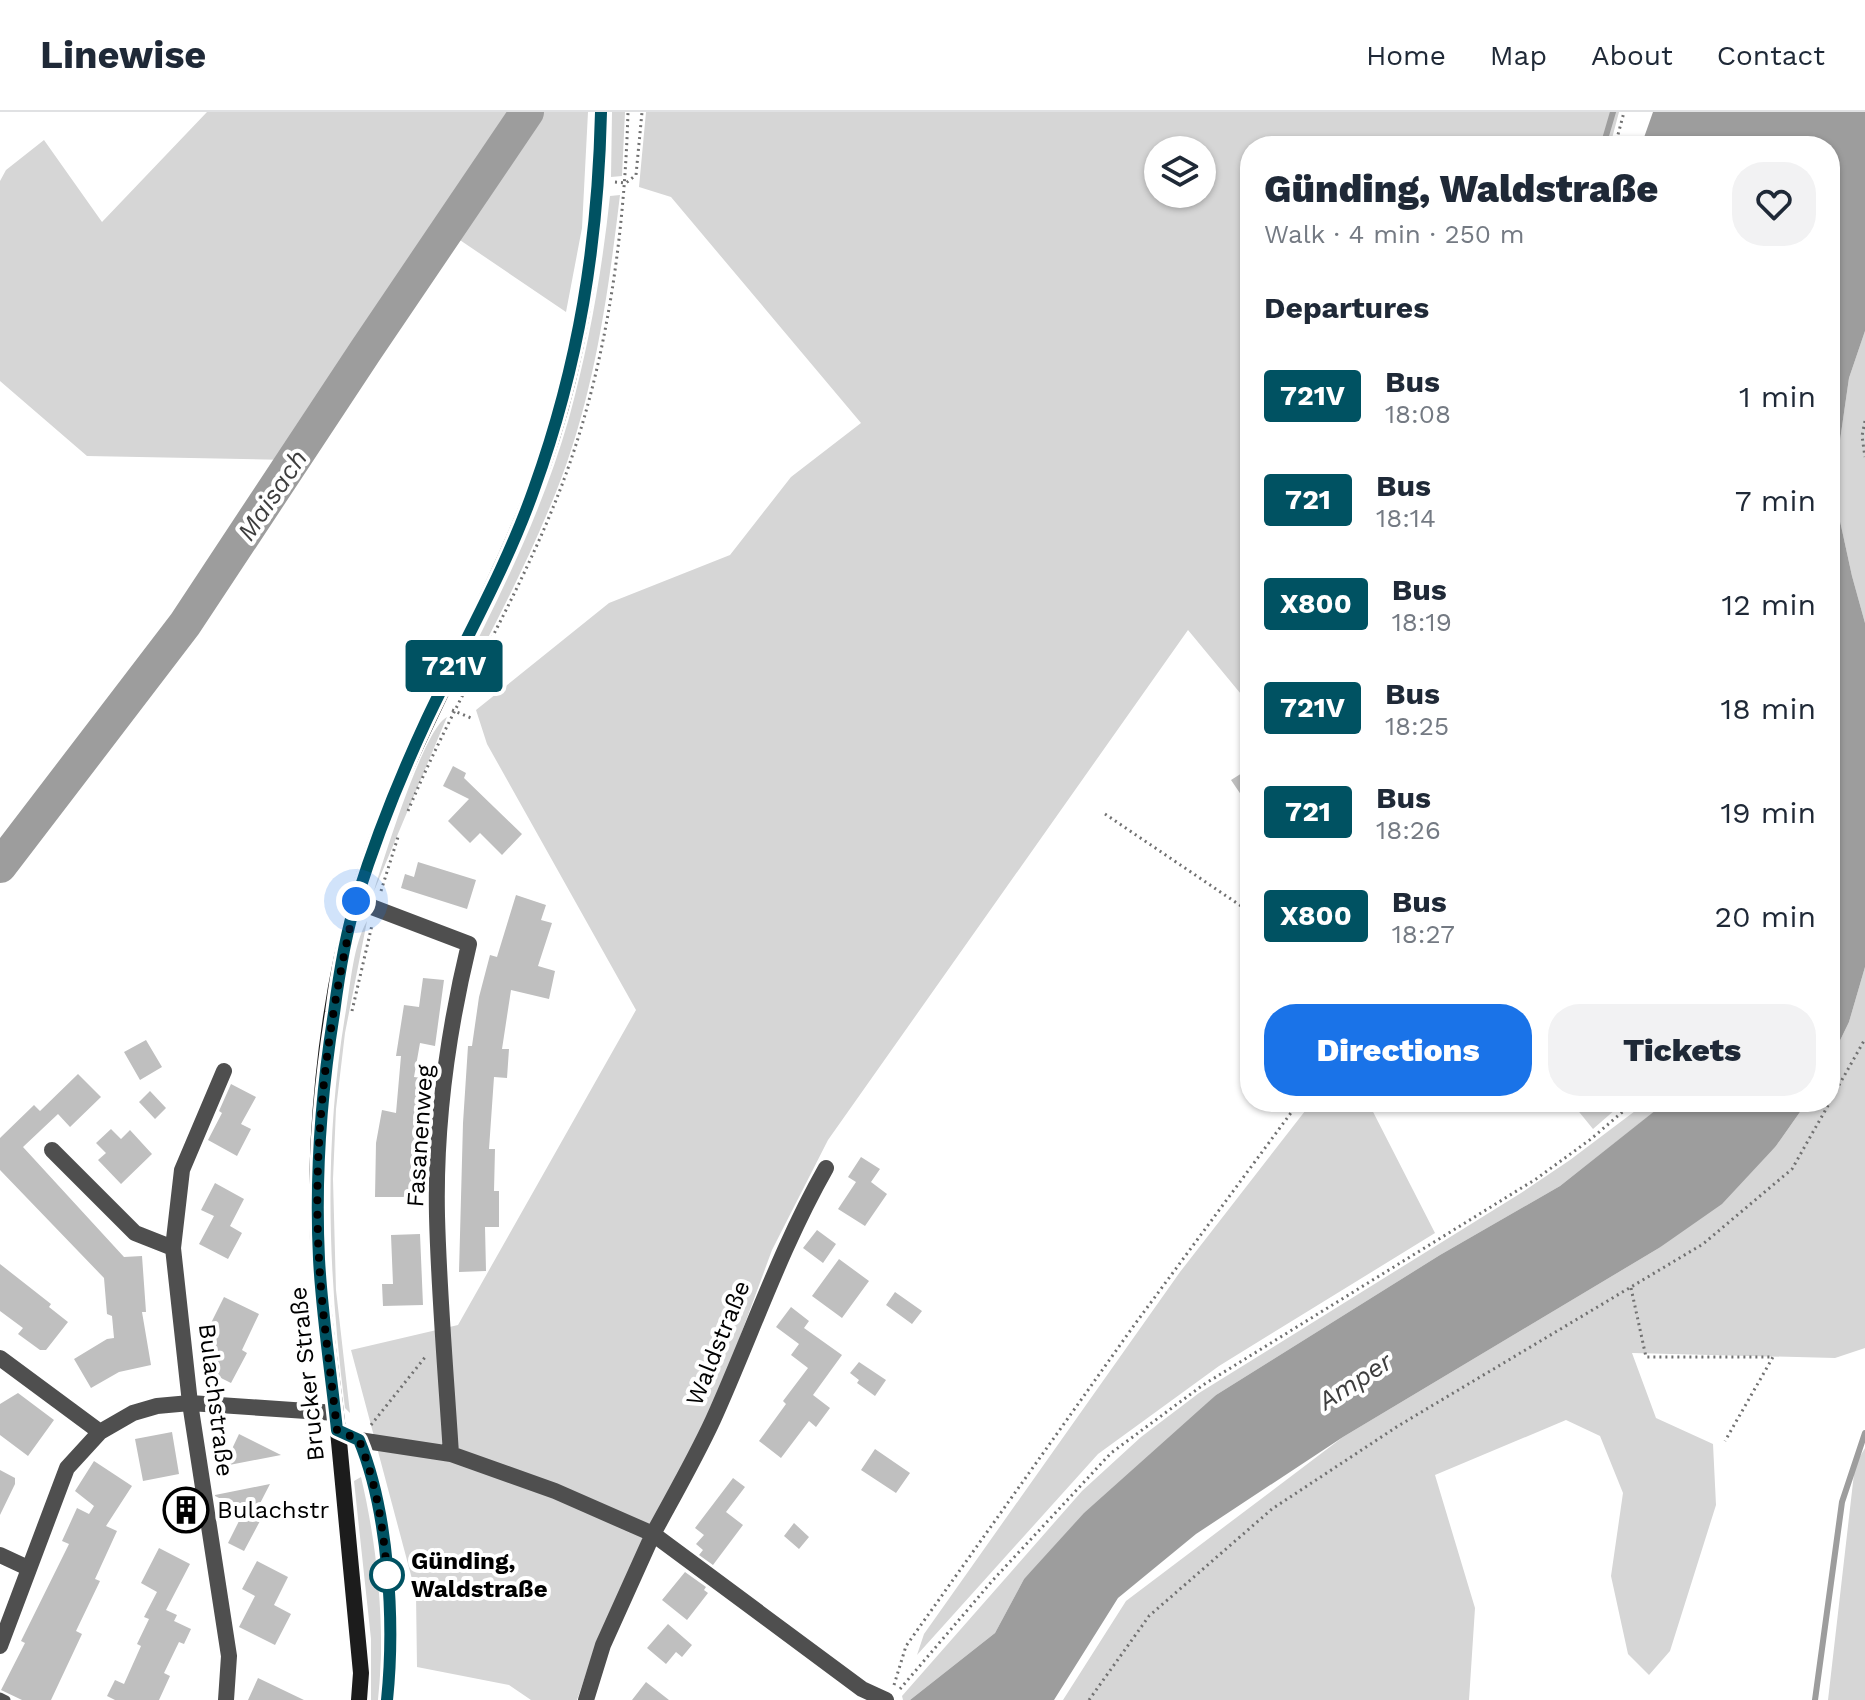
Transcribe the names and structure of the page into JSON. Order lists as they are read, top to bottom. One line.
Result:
{"streets":{"main road":["Brucker Straße"],"street":["Fasanenweg","Waldstraße","Bulachstraße"]},"crossings":[["Fasanenweg","Brucker Straße"]],"water":["Maisach","Amper"],"places":{"building":["Bulachstr"],"other":["Günding, Waldstraße"]},"lines":["bus line 721V"],"page":{"header":"Linewise","nav":["Home","Map","About","Contact"],"on_map":"721V","heading":[["Günding, Waldstraße","Walk · 4 min · 250 m"],"Departures"],"list":[{"mark":"721V","name":"Bus","note":"18:08","value":"1 min"},{"mark":"721","name":"Bus","note":"18:14","value":"7 min"},{"mark":"X800","name":"Bus","note":"18:19","value":"12 min"},{"mark":"721V","name":"Bus","note":"18:25","value":"18 min"},{"mark":"721","name":"Bus","note":"18:26","value":"19 min"},{"mark":"X800","name":"Bus","note":"18:27","value":"20 min"}],"buttons":["Directions","Tickets"]}}
